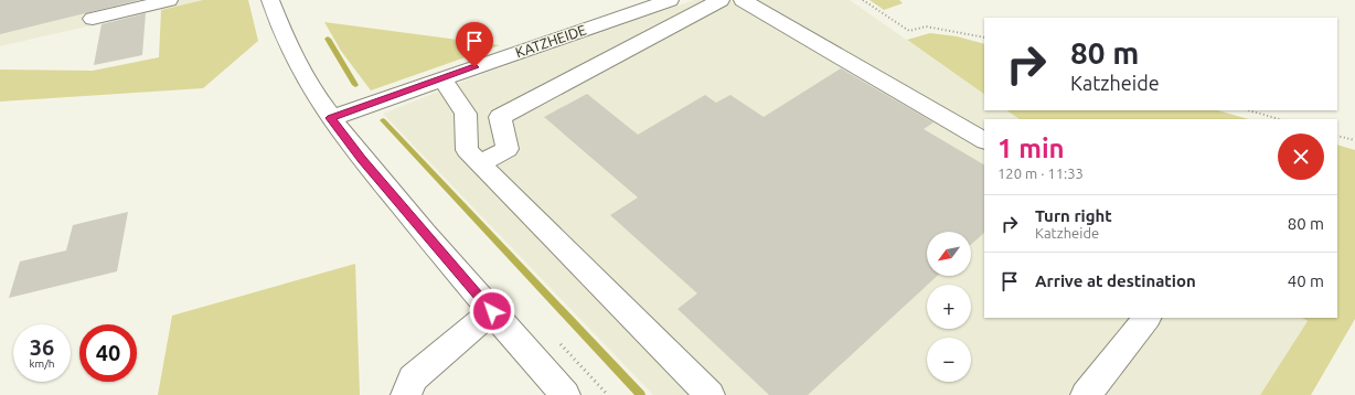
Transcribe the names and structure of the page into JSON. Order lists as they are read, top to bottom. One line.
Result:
{"streets":{"street":["KATZHEIDE"]},"north":"bottom left","page":{"turn":["80 m","Katzheide"],"heading":["1 min","120 m · 11:33"],"list":[{"name":"Turn right","note":"Katzheide","value":"80 m"},{"name":"Arrive at destination","value":"40 m"}],"map_buttons":["+","−"],"speed":"36 km/h","limit":"40"}}
